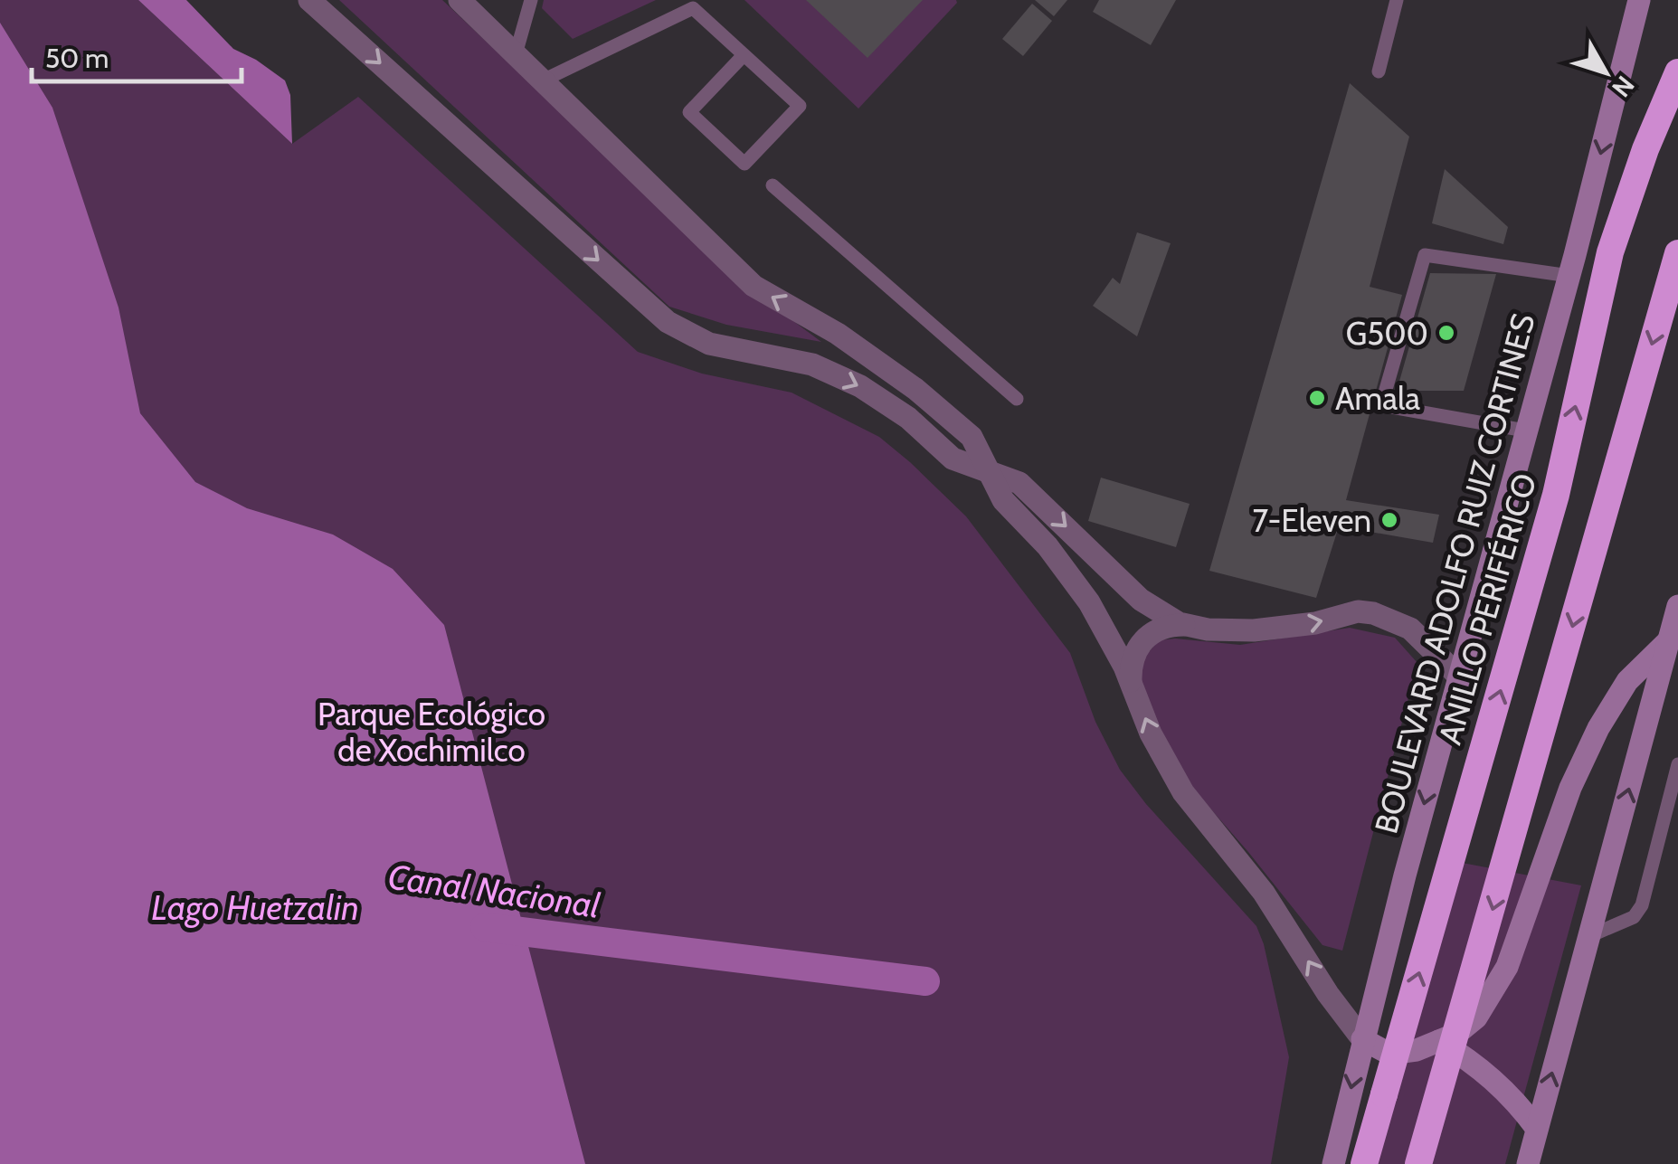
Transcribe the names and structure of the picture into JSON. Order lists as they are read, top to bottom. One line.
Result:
{"streets":{"highway":["ANILLO PERIFÉRICO"],"main road":["BOULEVARD ADOLFO RUIZ CORTINES"]},"water":["Canal Nacional","Lago Huetzalin"],"parks":["Parque Ecológico de Xochimilco"],"places":["G500","Amala","7-Eleven"],"scale_bar":"50 m","north":"bottom right"}
